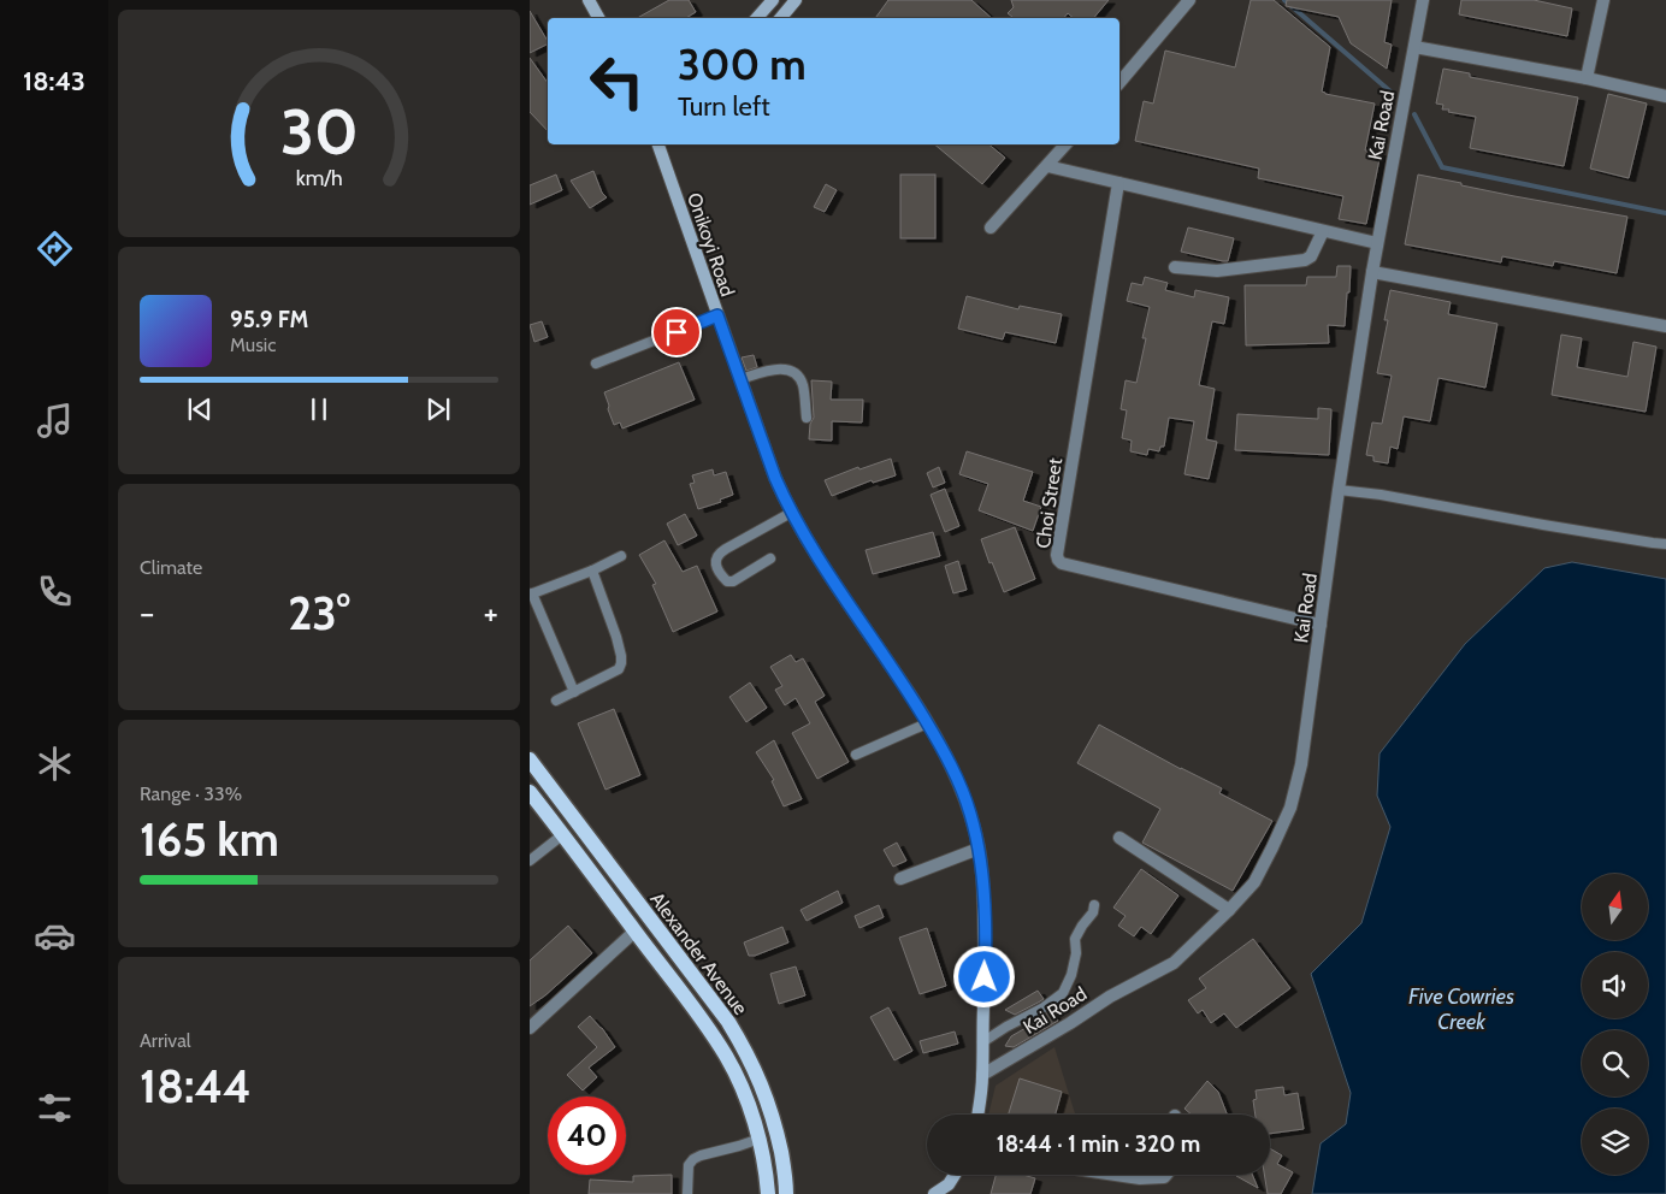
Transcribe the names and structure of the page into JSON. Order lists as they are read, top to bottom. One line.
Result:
{"streets":{"main road":["Alexander Avenue"],"street":["Kai Road","Onikoyi Road","Choi Street"]},"crossings":[["Kai Road","Onikoyi Road"],["Kai Road","Choi Street"]],"water":["Five Cowries Creek"],"north":"top","page":{"tabs":"18:43","turn":["300 m","Turn left"],"song":["95.9 FM","Music"],"tile":["Climate",["Range · 33%","165 km"],["Arrival","18:44"]],"heat":["−","23°","+"],"limit":"40","trip":"18:44 · 1 min · 320 m","gauge":["30","km/h"]}}
